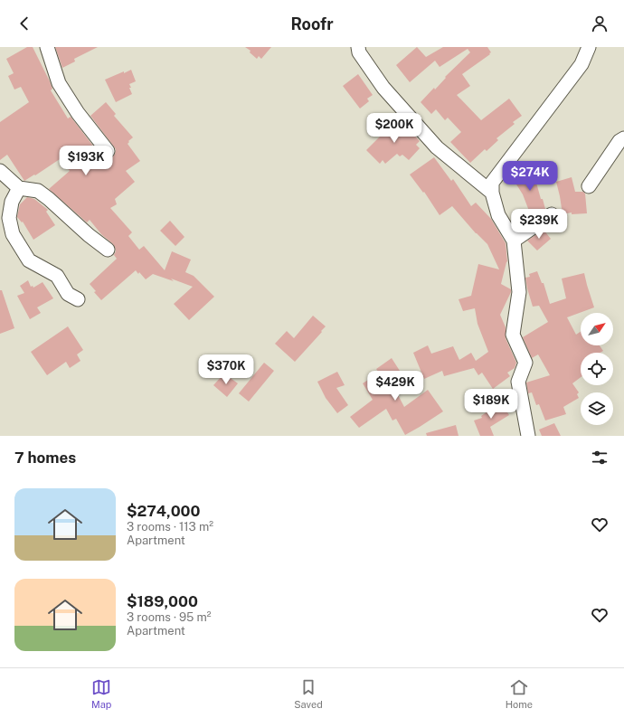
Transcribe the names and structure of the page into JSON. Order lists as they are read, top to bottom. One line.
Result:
{"north":"top right","page":{"header":"Roofr","price":["$200K","$193K","$274K","$239K","$370K","$429K","$189K"],"heading":"7 homes","list":[{"name":"$274,000","note":"3 rooms · 113 m² · Apartment"},{"name":"$189,000","note":"3 rooms · 95 m² · Apartment"}],"tabs":["Map","Saved","Home"]}}
